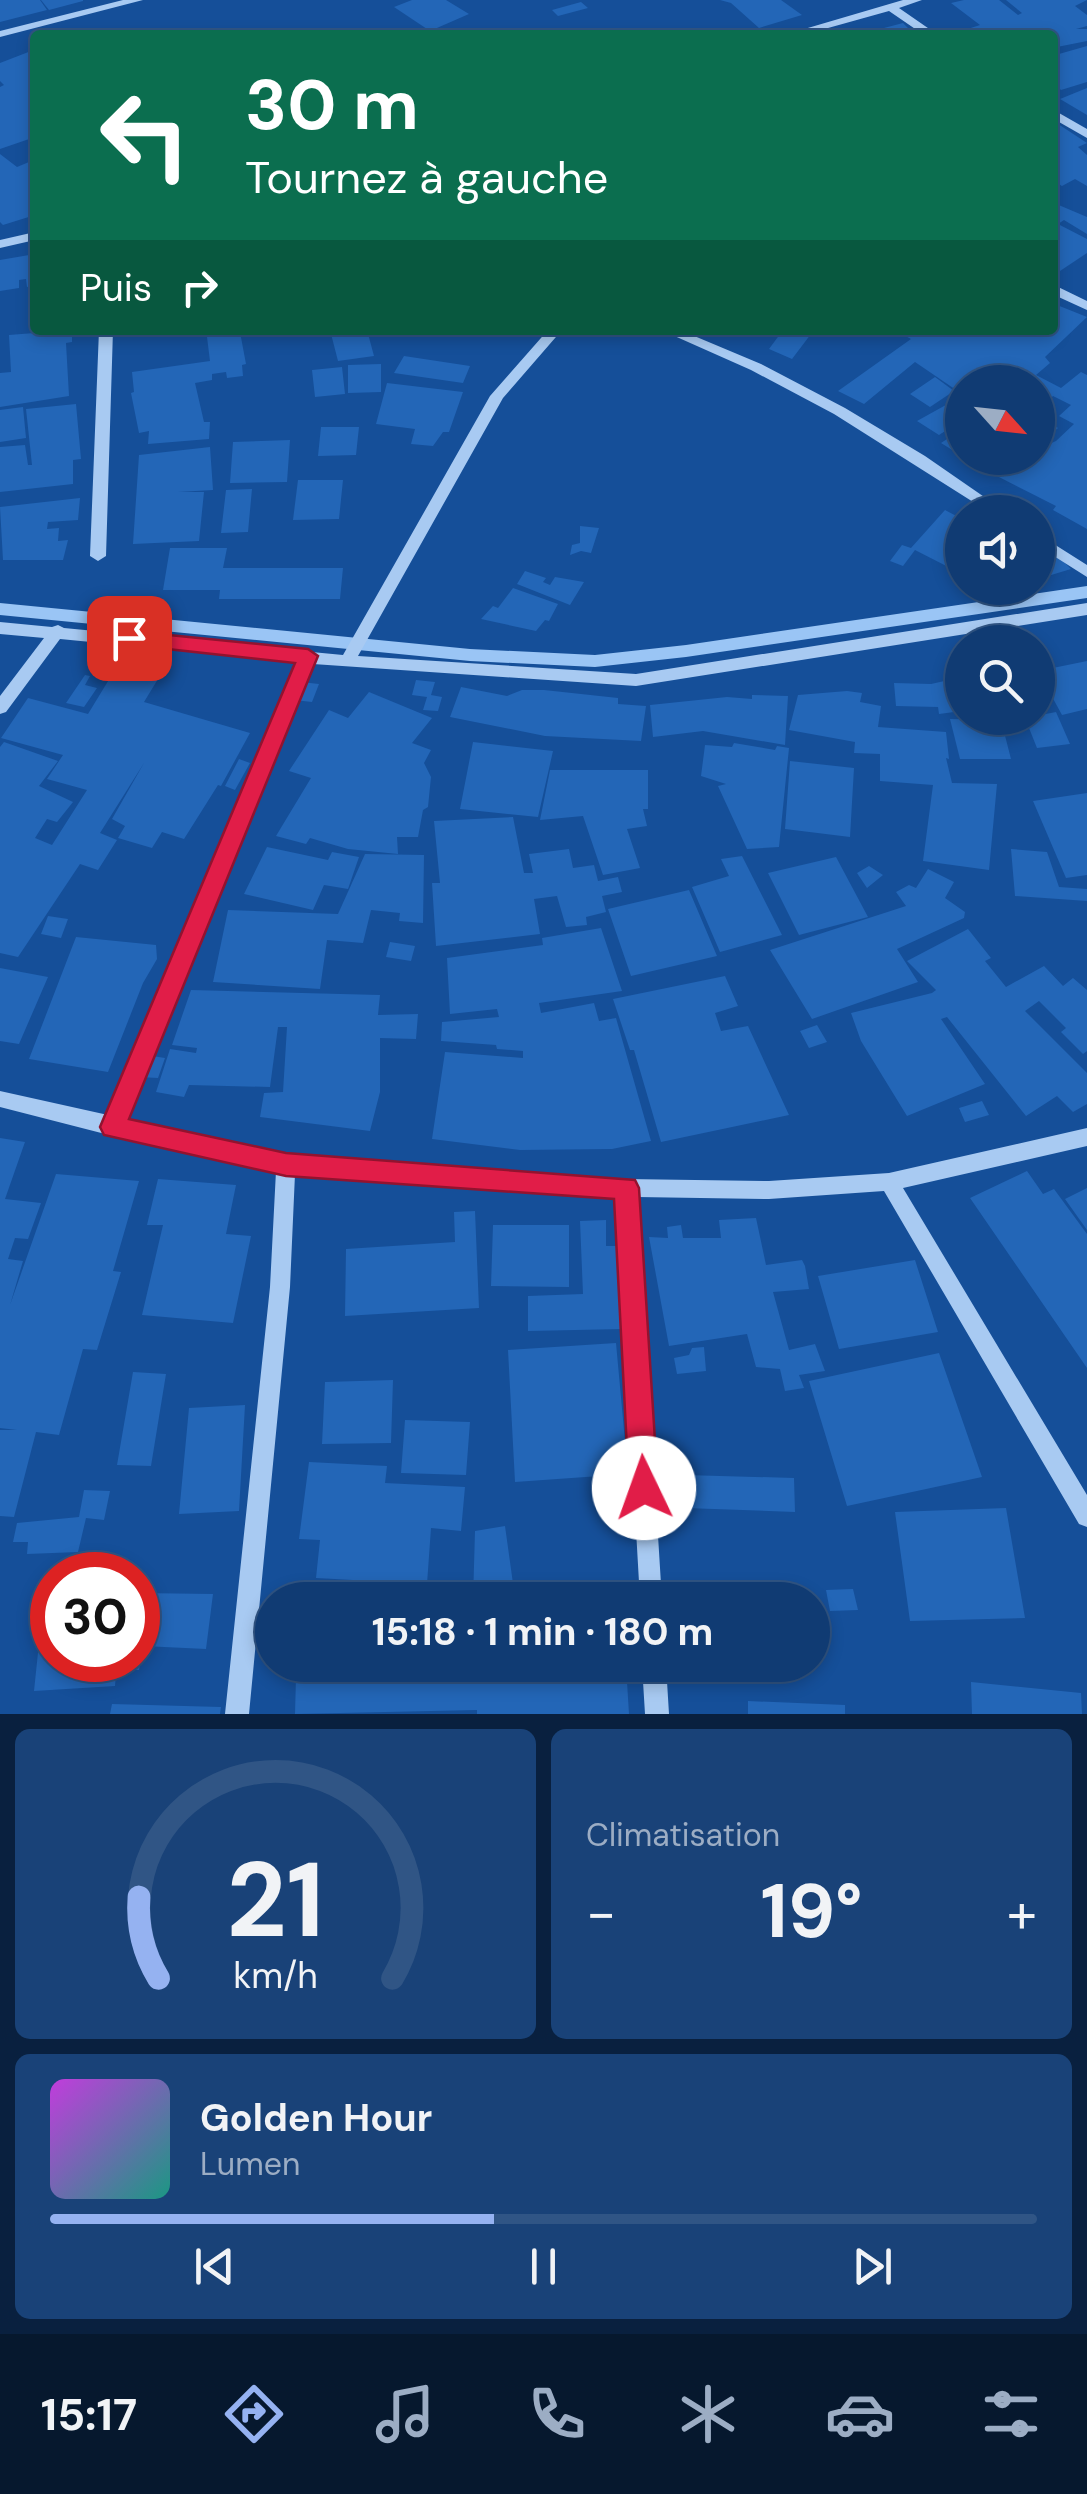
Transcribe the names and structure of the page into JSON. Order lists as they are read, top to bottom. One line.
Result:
{"north":"bottom right","page":{"turn":["30 m","Tournez à gauche"],"then":"Puis","limit":"30","trip":"15:18 · 1 min · 180 m","tile":"Climatisation","heat":["−","19°","+"],"song":["Golden Hour","Lumen"],"tabs":"15:17","gauge":["21","km/h"]}}
